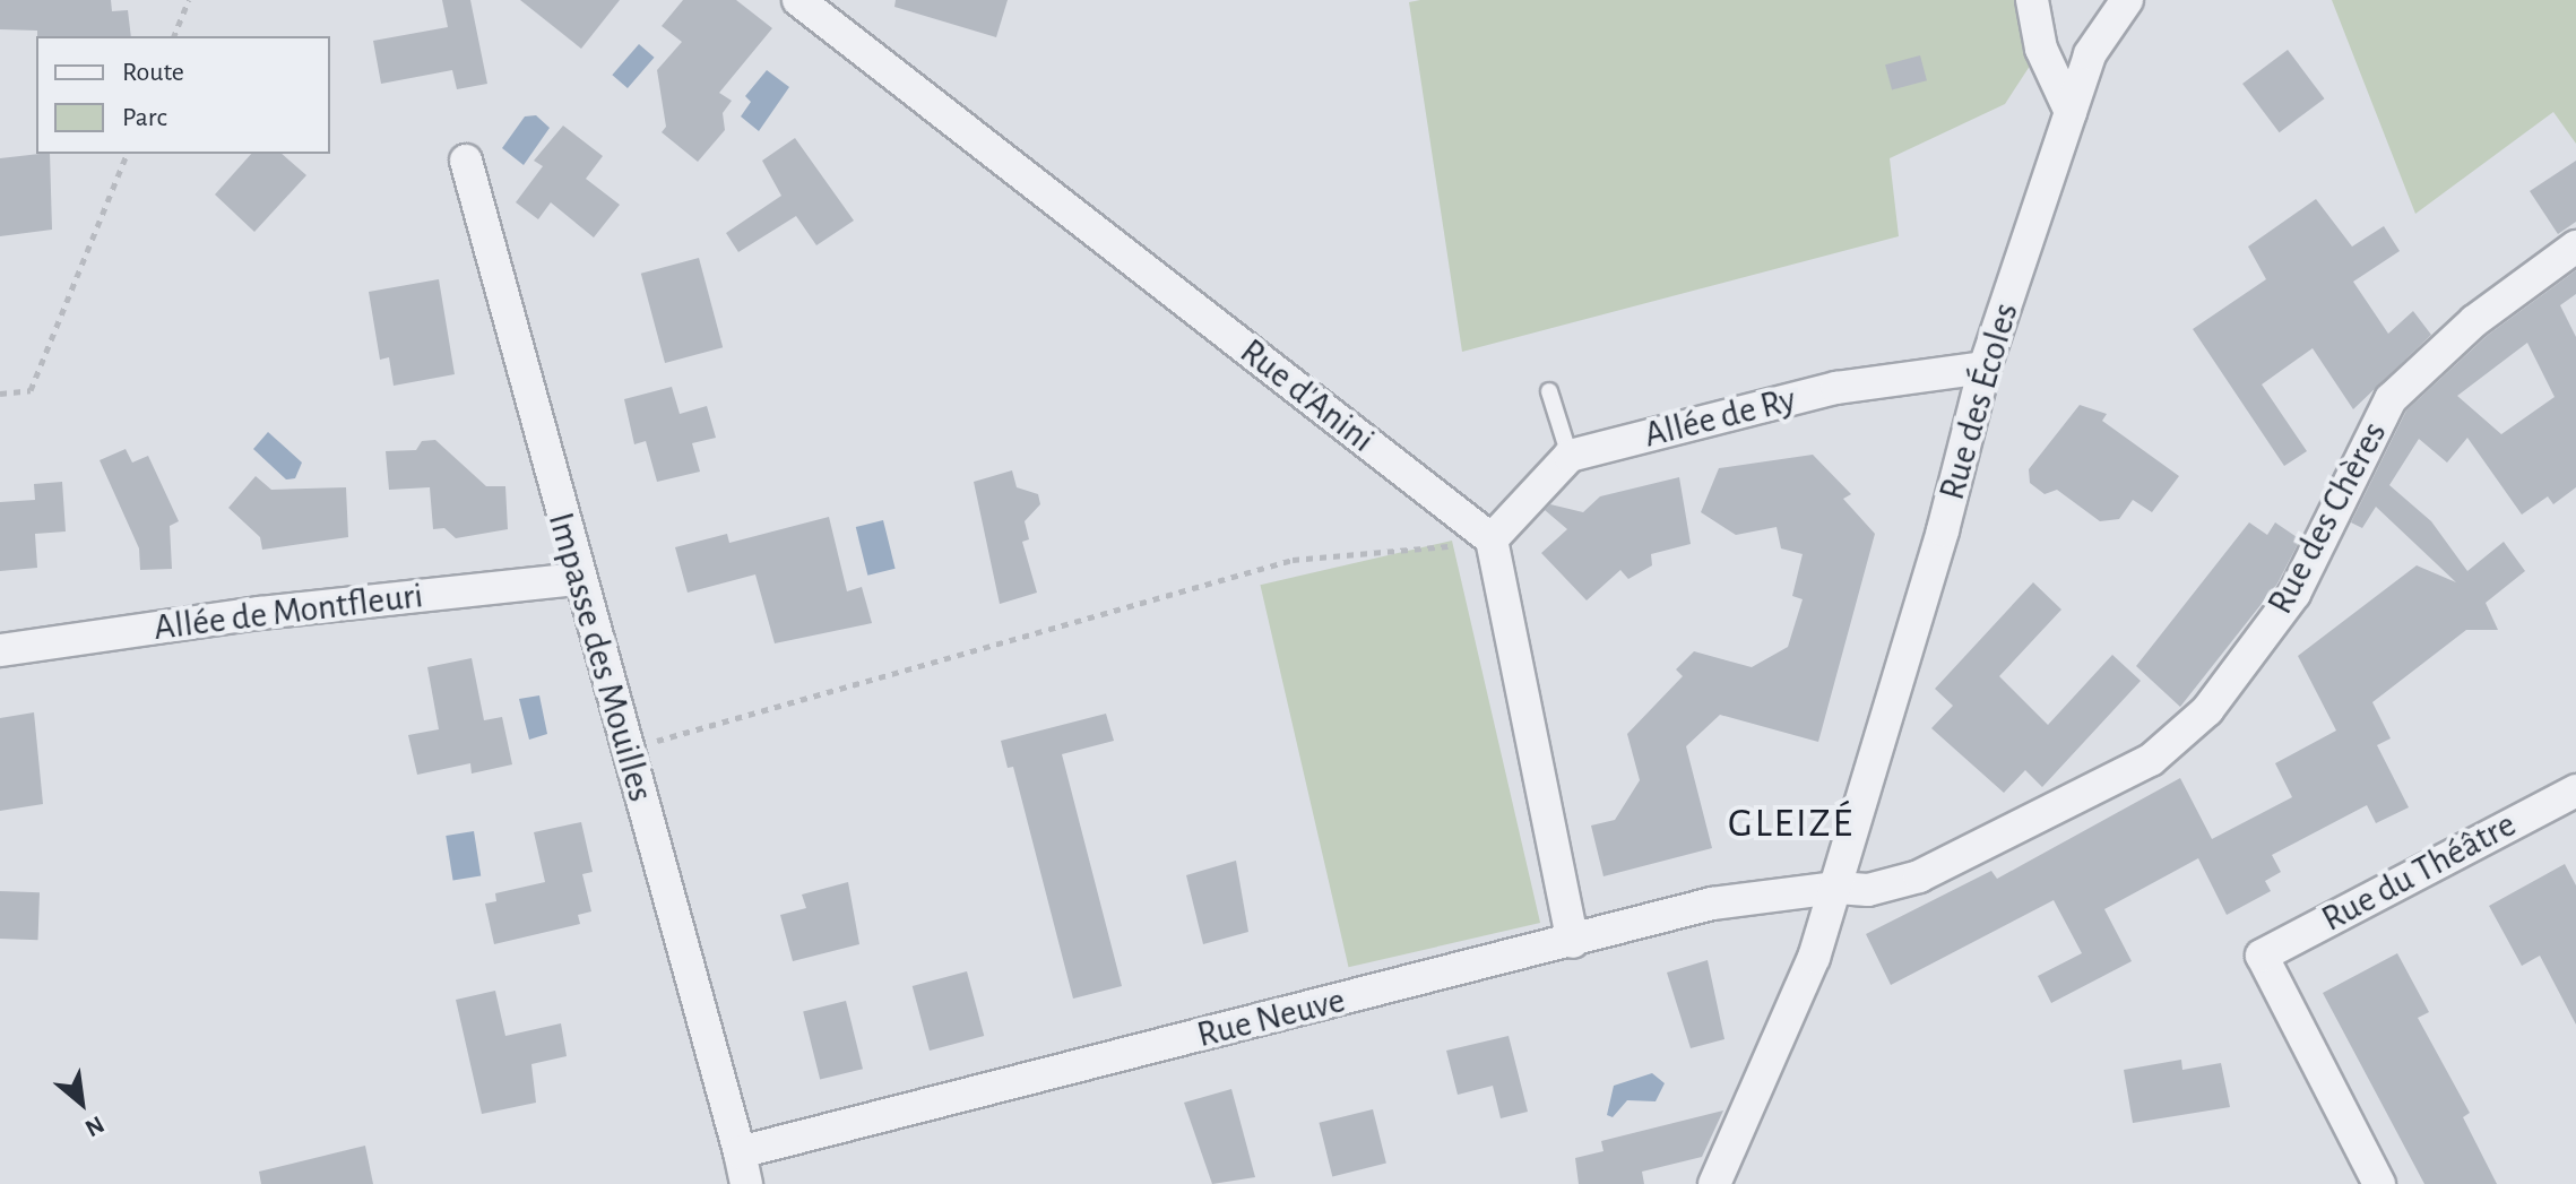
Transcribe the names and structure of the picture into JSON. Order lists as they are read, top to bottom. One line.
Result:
{"streets":{"street":["Rue d'Anini","Rue des Écoles","Allée de Ry","Rue des Chères","Allée de Montfleuri","Impasse des Mouilles","Rue du Théâtre","Rue Neuve"]},"crossings":[["Rue des Écoles","Allée de Ry"],["Rue des Écoles","Rue des Chères"],["Rue des Écoles","Rue Neuve"],["Rue des Chères","Rue Neuve"],["Allée de Montfleuri","Impasse des Mouilles"],["Impasse des Mouilles","Rue Neuve"]],"districts":["GLEIZÉ"],"legend":["Route","Parc"],"north":"bottom right"}
